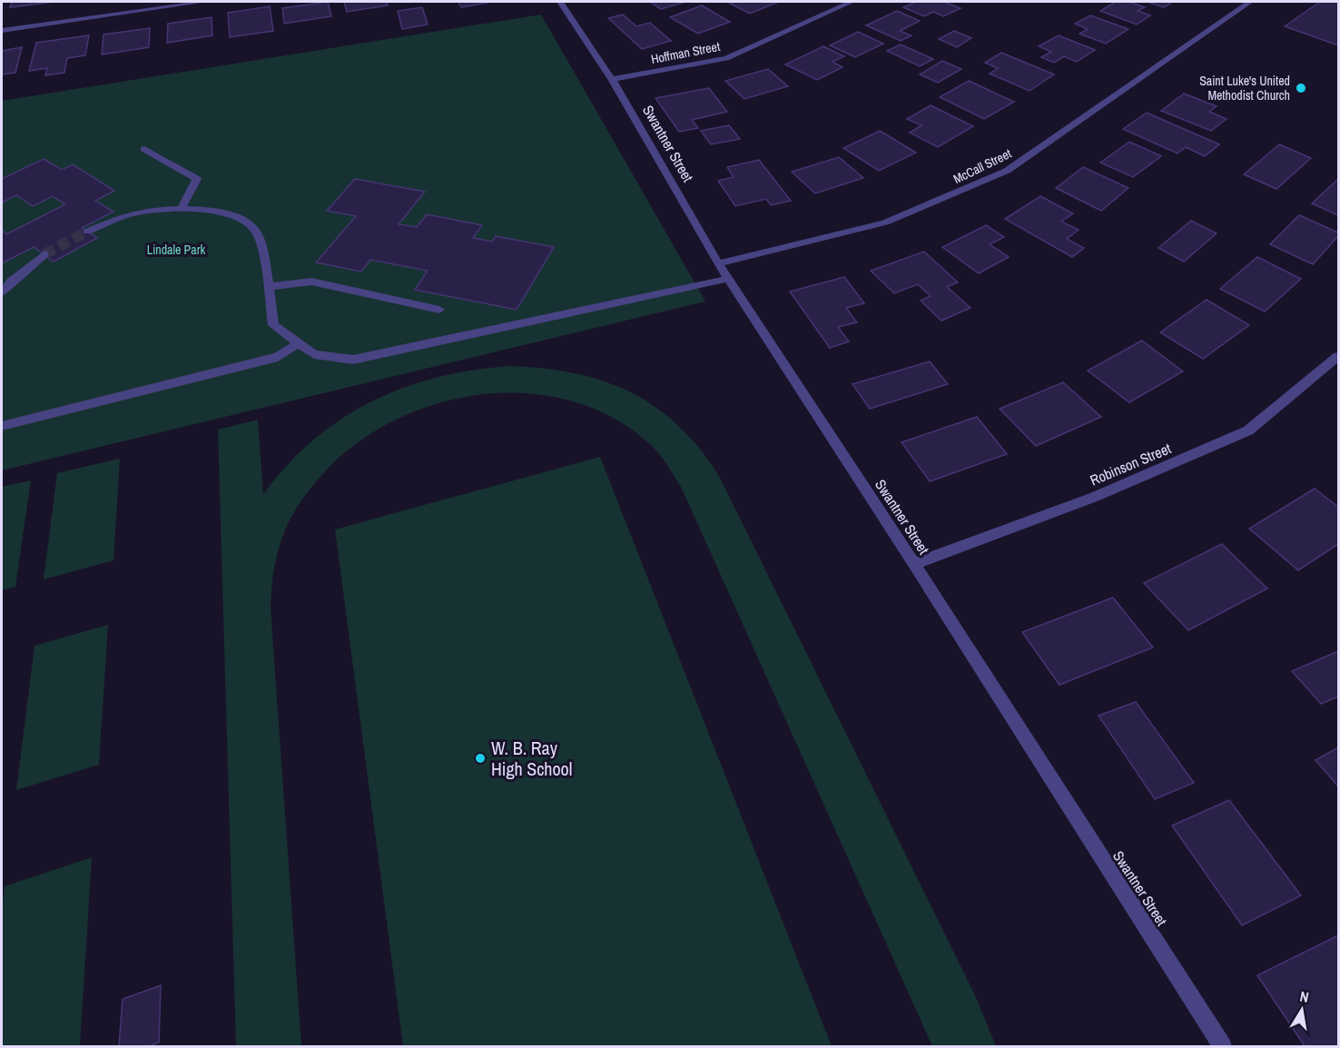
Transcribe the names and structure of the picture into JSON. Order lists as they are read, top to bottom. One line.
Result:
{"streets":{"street":["Hoffman Street","Swantner Street","McCall Street","Robinson Street"]},"crossings":[["Hoffman Street","Swantner Street"],["Swantner Street","McCall Street"],["Swantner Street","Robinson Street"]],"parks":["Lindale Park"],"places":["Saint Luke's United Methodist Church","W. B. Ray High School"],"north":"top"}
